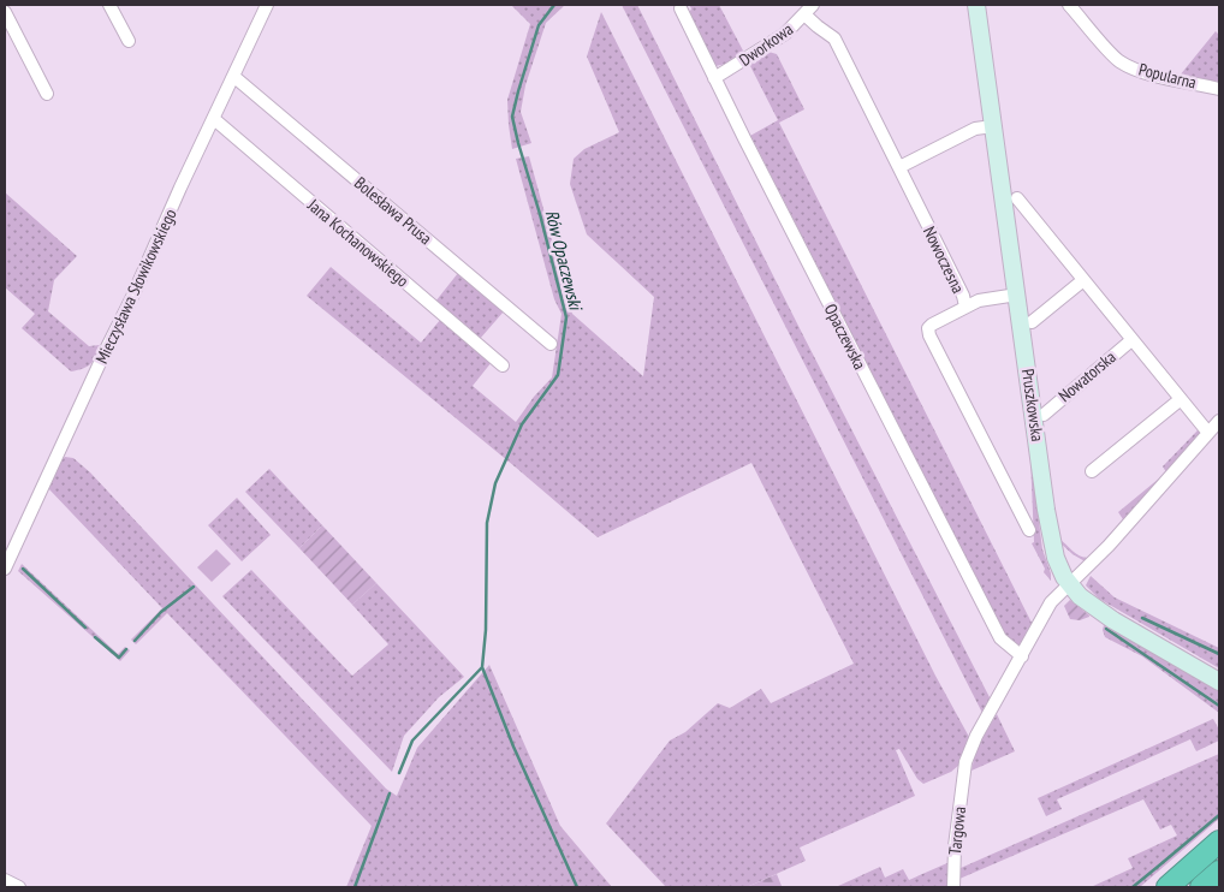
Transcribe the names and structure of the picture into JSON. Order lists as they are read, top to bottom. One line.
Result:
{"streets":{"street":["Dworkowa","Popularna","Bolesława Prusa","Jana Kochanowskiego","Nowoczesna","Mieczysława Słowikowskiego","Opaczewska","Nowatorska","Pruszkowska","Targowa"]},"crossings":[["Dworkowa","Nowoczesna"],["Dworkowa","Opaczewska"],["Bolesława Prusa","Mieczysława Słowikowskiego"],["Jana Kochanowskiego","Mieczysława Słowikowskiego"],["Opaczewska","Targowa"]],"water":["Rów Opaczewski"]}
